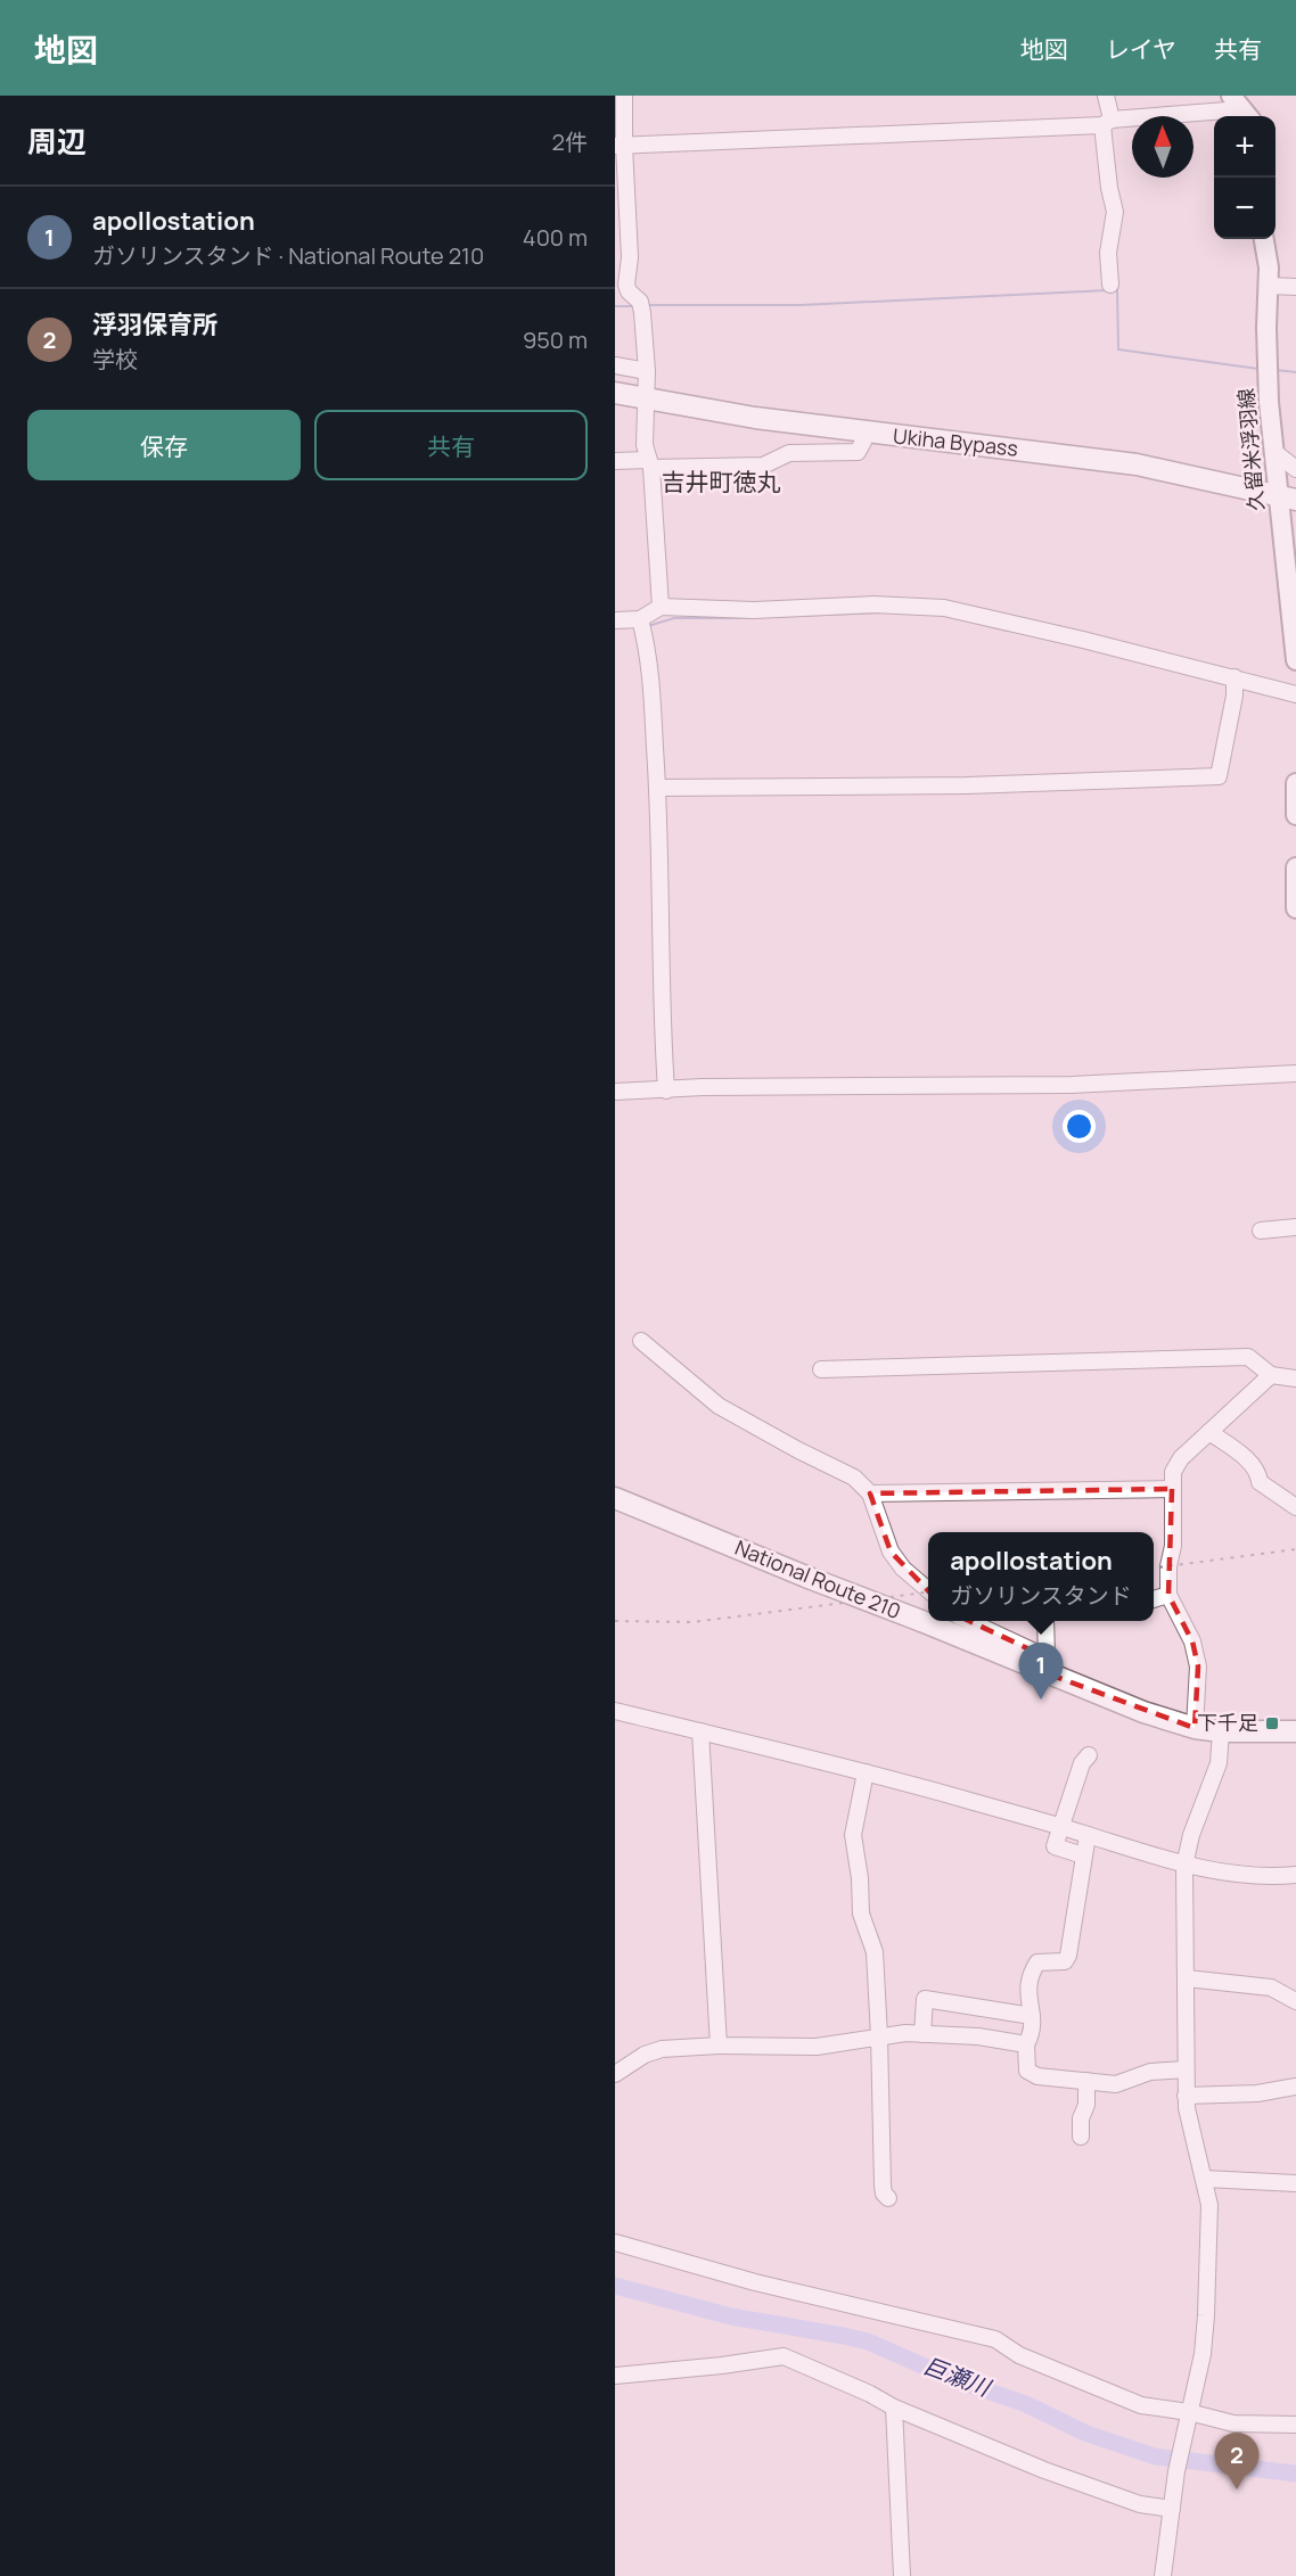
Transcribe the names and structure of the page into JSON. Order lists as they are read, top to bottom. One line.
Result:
{"streets":{"highway":["Ukiha Bypass","National Route 210"],"main road":["久留米浮羽線"]},"crossings":[["Ukiha Bypass","久留米浮羽線"]],"districts":["吉井町徳丸"],"water":["巨瀬川"],"places":{"transit":["下千足"]},"north":"top","page":{"header":"地図","nav":["地図","レイヤ","共有"],"heading":["周辺","2件"],"map_buttons":["+","−"],"list":[{"mark":"1","name":"apollostation","note":"ガソリンスタンド · National Route 210","value":"400 m"},{"mark":"2","name":"浮羽保育所","note":"学校","value":"950 m"}],"buttons":["保存","共有"],"popup":["apollostation","ガソリンスタンド"],"pins":["1","2"]}}
